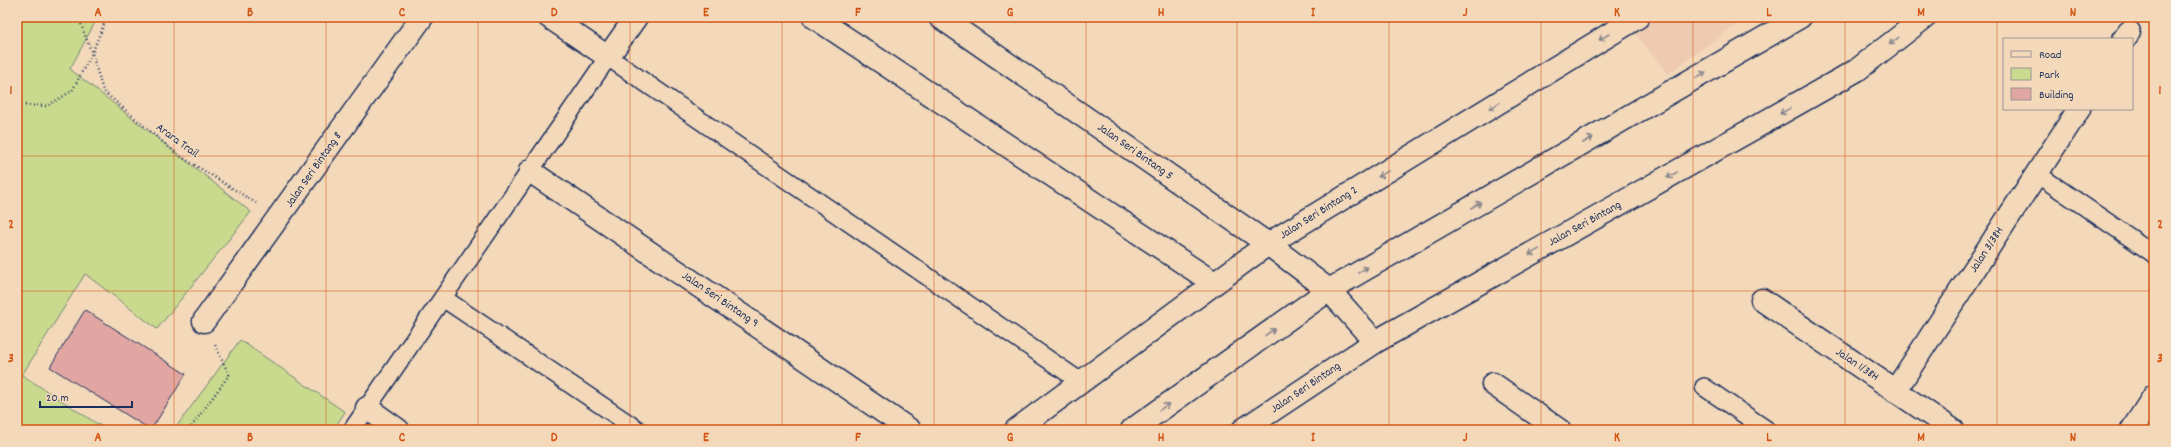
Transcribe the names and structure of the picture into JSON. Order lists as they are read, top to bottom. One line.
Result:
{"streets":{"street":["Jalan Seri Bintang 5","Jalan Seri Bintang 8","Jalan Seri Bintang 2","Jalan Seri Bintang","Jalan 3/38H","Jalan Seri Bintang 9","Jalan 1/38H"],"path":["Arara Trail"]},"crossings":[["Arara Trail","Jalan Seri Bintang 8"],["Jalan Seri Bintang 5","Jalan Seri Bintang 2"],["Jalan Seri Bintang 5","Jalan Seri Bintang"],["Jalan 3/38H","Jalan 1/38H"]],"legend":["Road","Park","Building"],"scale_bar":"20 m","grid":{"columns":["A","B","C","D","E","F","G","H","I","J","K","L","M","N"],"rows":["1","2","3"]}}
